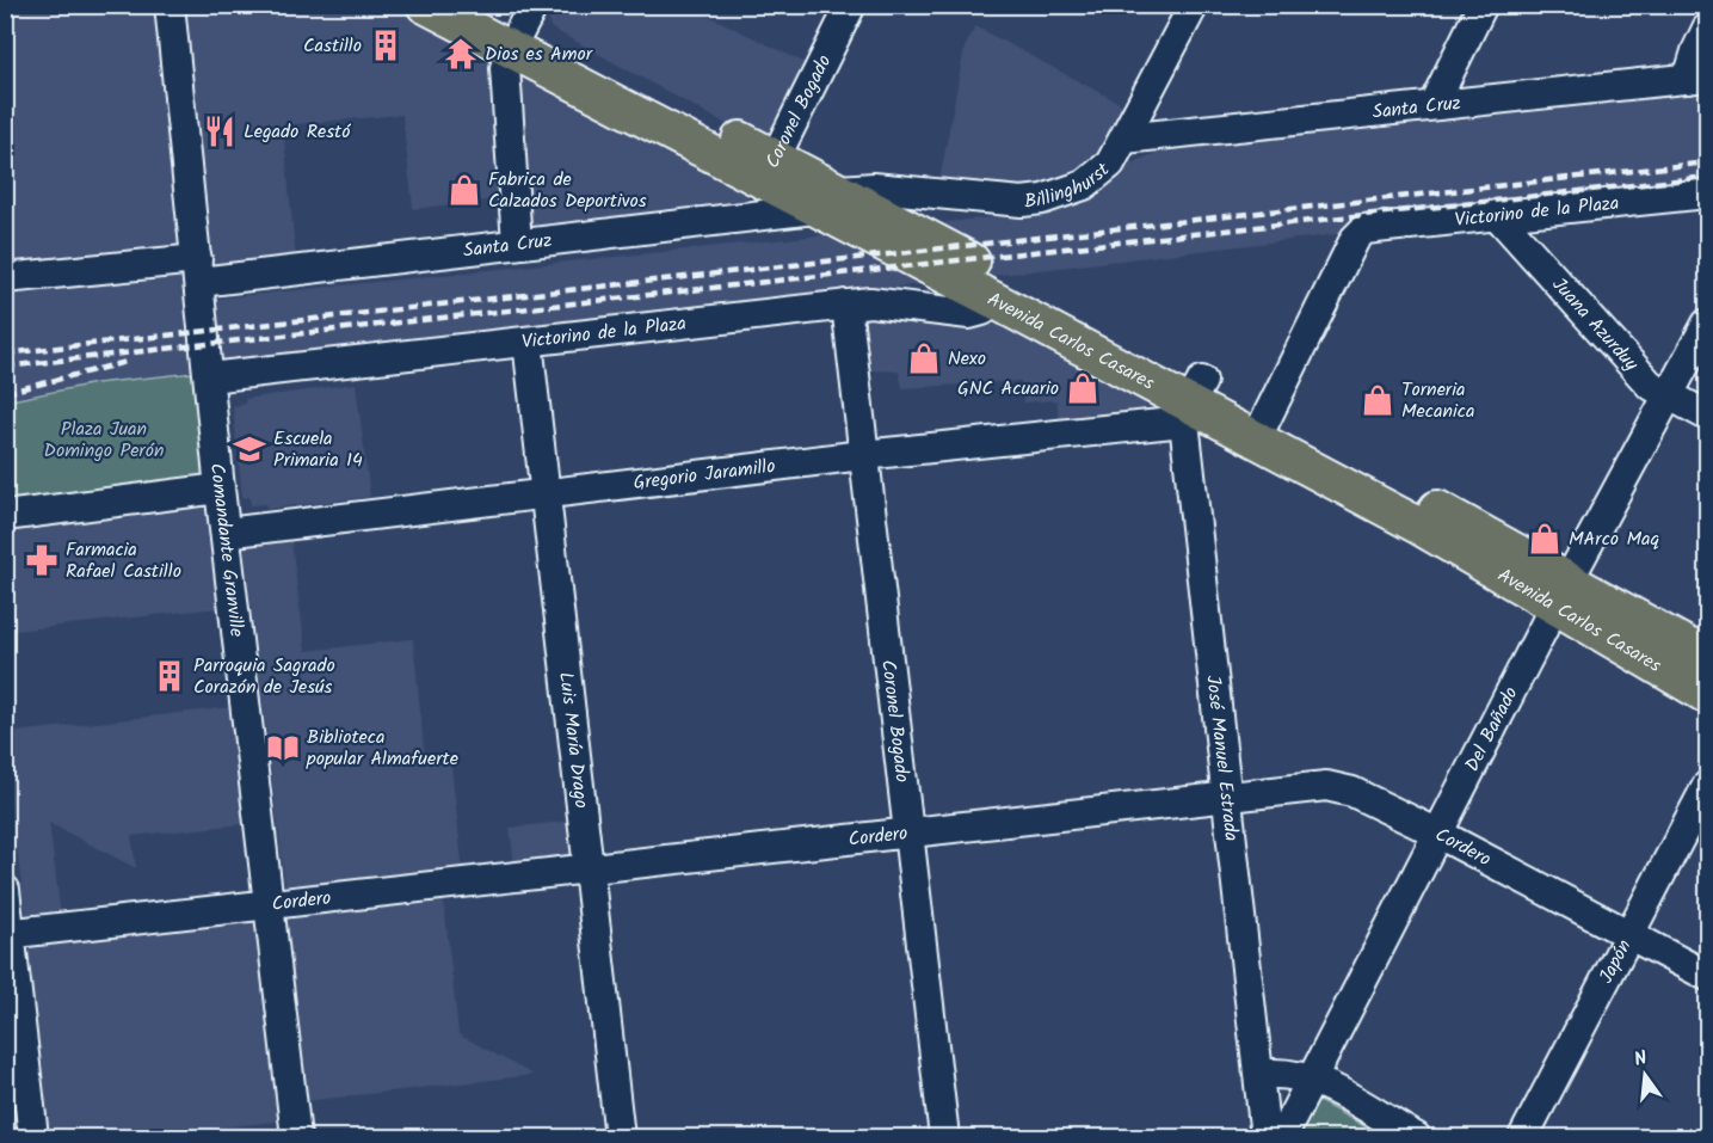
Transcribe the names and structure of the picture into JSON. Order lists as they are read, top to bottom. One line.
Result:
{"streets":{"main road":["Avenida Carlos Casares"],"street":["Santa Cruz","Coronel Bogado","Billinghurst","Victorino de la Plaza","Juana Azurduy","Gregorio Jaramillo","Comandante Granville","Del Bañado","Luis María Drago","José Manuel Estrada","Cordero","Japón"]},"crossings":[["Santa Cruz","Coronel Bogado"],["Santa Cruz","Billinghurst"],["Santa Cruz","Avenida Carlos Casares"],["Santa Cruz","Comandante Granville"],["Coronel Bogado","Victorino de la Plaza"],["Coronel Bogado","Avenida Carlos Casares"],["Coronel Bogado","Gregorio Jaramillo"],["Coronel Bogado","Cordero"],["Billinghurst","Avenida Carlos Casares"],["Victorino de la Plaza","Juana Azurduy"],["Victorino de la Plaza","Avenida Carlos Casares"],["Victorino de la Plaza","Comandante Granville"],["Victorino de la Plaza","Luis María Drago"],["Juana Azurduy","Del Bañado"],["Avenida Carlos Casares","Gregorio Jaramillo"],["Avenida Carlos Casares","Del Bañado"],["Avenida Carlos Casares","José Manuel Estrada"],["Gregorio Jaramillo","Comandante Granville"],["Gregorio Jaramillo","Luis María Drago"],["Gregorio Jaramillo","José Manuel Estrada"],["Comandante Granville","Cordero"],["Del Bañado","Cordero"],["Luis María Drago","Cordero"],["José Manuel Estrada","Cordero"],["Cordero","Japón"]],"parks":["Plaza Juan Domingo Perón"],"places":{"building":["Castillo","Parroquia Sagrado Corazón de Jesús"],"temple":["Dios es Amor"],"restaurant":["Legado Restó"],"shop":["Fabrica de Calzados Deportivos","Nexo","GNC Acuario","Torneria Mecanica","MArco Maq"],"school or university":["Escuela Primaria 14"],"pharmacy":["Farmacia Rafael Castillo"],"library":["Biblioteca popular Almafuerte"]},"north":"top"}
